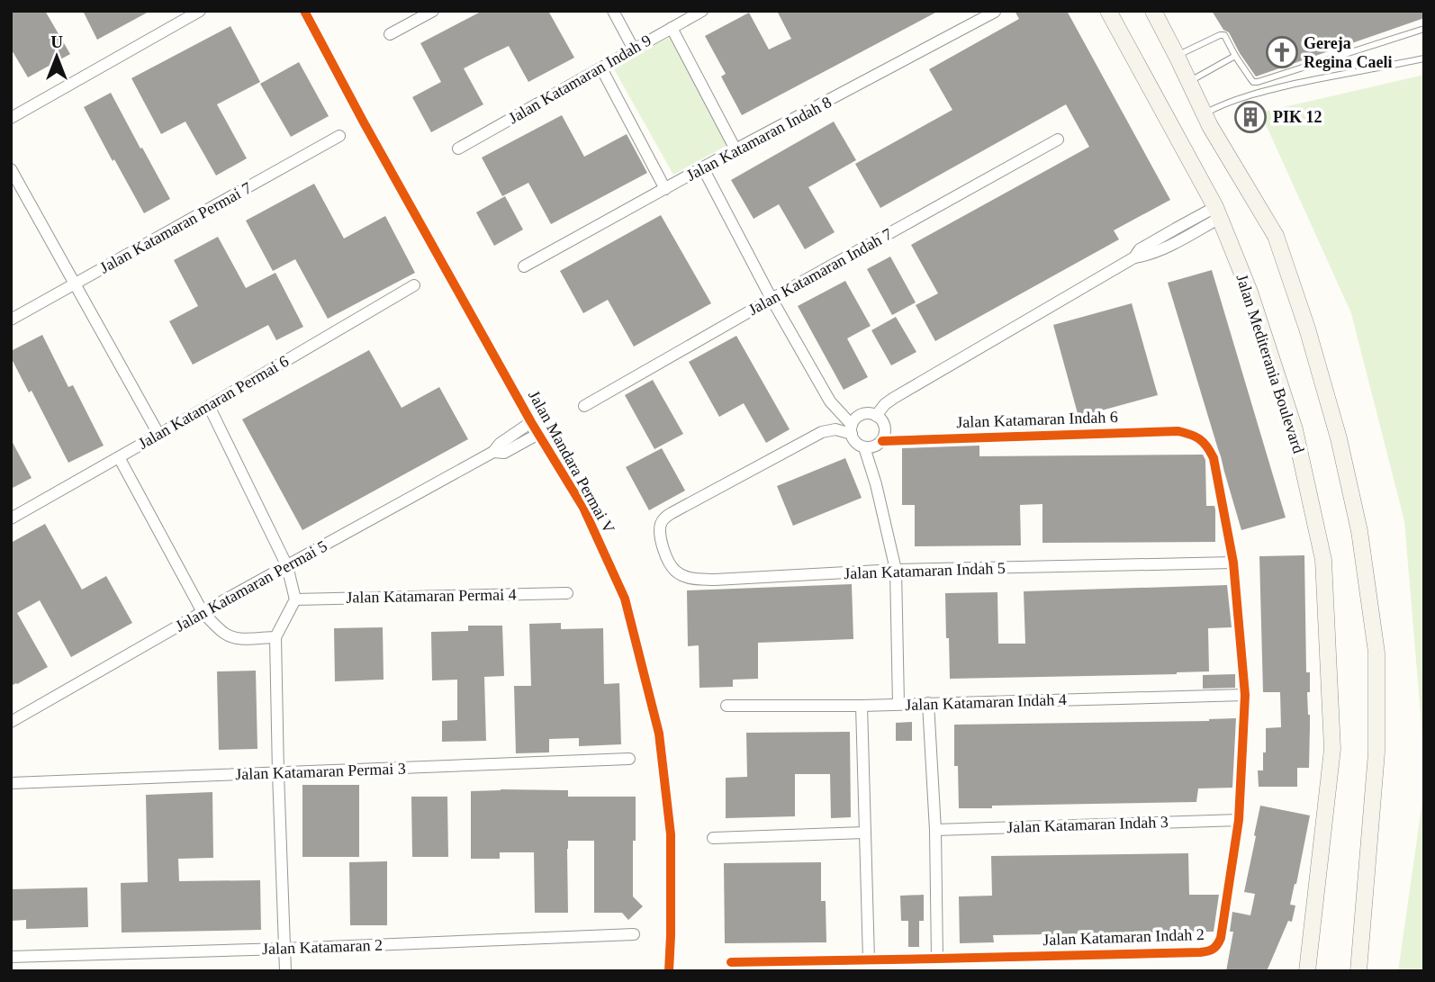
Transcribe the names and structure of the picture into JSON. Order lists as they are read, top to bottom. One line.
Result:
{"streets":{"street":["Jalan Katamaran Indah 9","Jalan Katamaran Indah 8","Jalan Katamaran Permai 7","Jalan Katamaran Indah 7","Jalan Mediterania Boulevard","Jalan Katamaran Permai 6","Jalan Katamaran Indah 6","Jalan Mandara Permai V","Jalan Katamaran Indah 5","Jalan Katamaran Permai 5","Jalan Katamaran Permai 4","Jalan Katamaran Indah 4","Jalan Katamaran Permai 3","Jalan Katamaran Indah 3","Jalan Katamaran Indah 2","Jalan Katamaran 2"]},"crossings":[["Jalan Katamaran Indah 6","Jalan Katamaran Indah 5"],["Jalan Katamaran Indah 6","Jalan Katamaran Indah 2"],["Jalan Mandara Permai V","Jalan Katamaran Permai 5"],["Jalan Katamaran Indah 5","Jalan Katamaran Indah 2"],["Jalan Katamaran Indah 4","Jalan Katamaran Indah 2"],["Jalan Katamaran Indah 3","Jalan Katamaran Indah 2"]],"places":{"church":["Gereja Regina Caeli"],"building":["PIK 12"]},"north":"top"}
